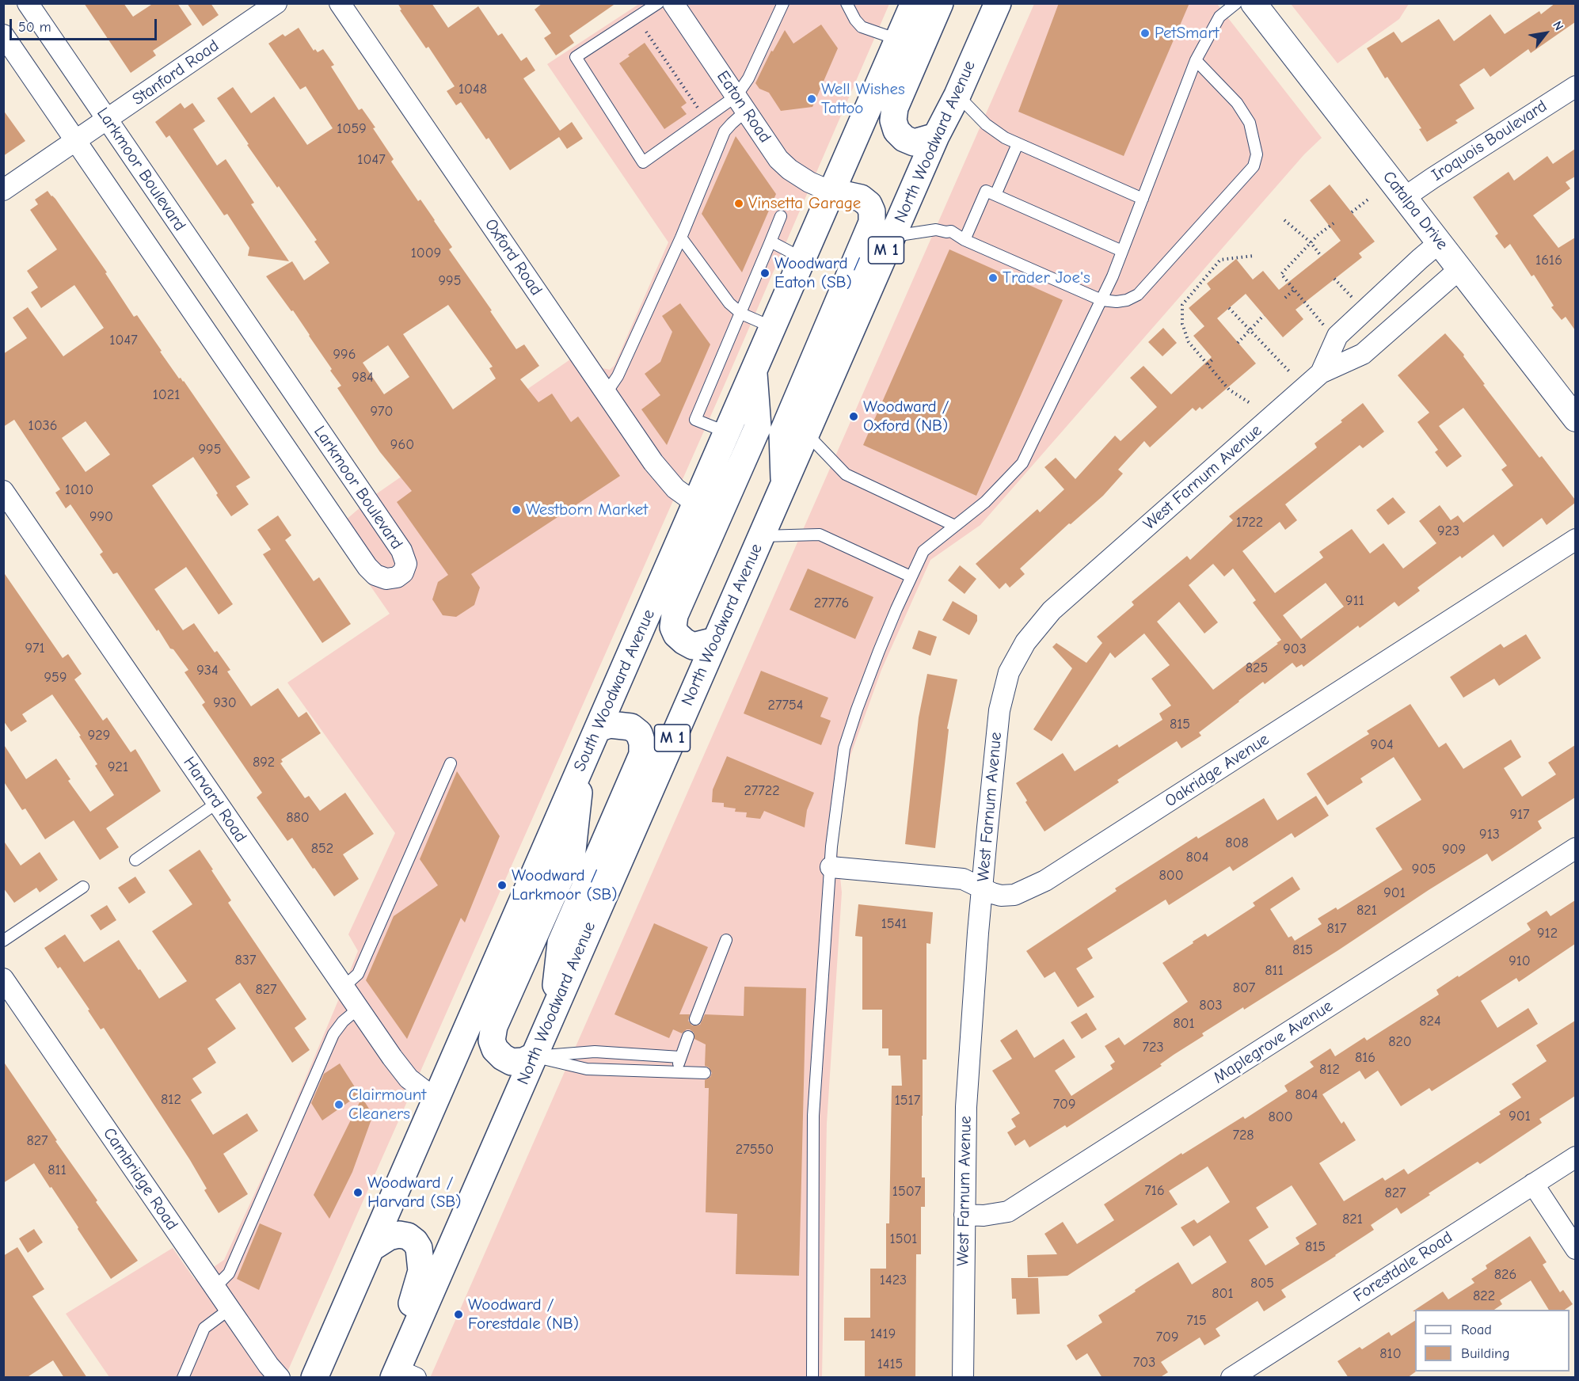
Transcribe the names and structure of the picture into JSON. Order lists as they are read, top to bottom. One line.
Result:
{"streets":{"main road":["North Woodward Avenue","M 1","South Woodward Avenue"],"street":["Stanford Road","Eaton Road","Iroquois Boulevard","Larkmoor Boulevard","Catalpa Drive","Oxford Road","West Farnum Avenue","Oakridge Avenue","Harvard Road","Maplegrove Avenue","Cambridge Road","Forestdale Road"]},"crossings":[["Stanford Road","Larkmoor Boulevard"],["Eaton Road","South Woodward Avenue"],["Iroquois Boulevard","Catalpa Drive"],["Catalpa Drive","West Farnum Avenue"],["Oxford Road","South Woodward Avenue"],["West Farnum Avenue","Oakridge Avenue"],["West Farnum Avenue","Maplegrove Avenue"],["South Woodward Avenue","Harvard Road"]],"places":["PetSmart","Well Wishes Tattoo","Vinsetta Garage","Woodward / Eaton (SB)","Trader Joe's","Woodward / Oxford (NB)","Westborn Market","Woodward / Larkmoor (SB)","Clairmount Cleaners","Woodward / Harvard (SB)","Woodward / Forestdale (NB)"],"house_numbers":["1048","1059","1047","1009","1616","995","1047","996","984","1021","970","1036","960","995","1010","990","1722","923","911","27776","971","903","825","934","959","930","27754","815","929","904","892","921","27722","917","880","913","808","852","909","804","905","800","901","821","1541","817","912","815","837","910","811","807","827","803","824","801","820","723","816","812","804","812","1517","709","901","800","728","827","27550","811","716","1507","827","821","1501","815","826","1423","805","801","822","715","1419","709","810","703","1415"],"legend":["Road","Building"],"scale_bar":"50 m","north":"top right"}
